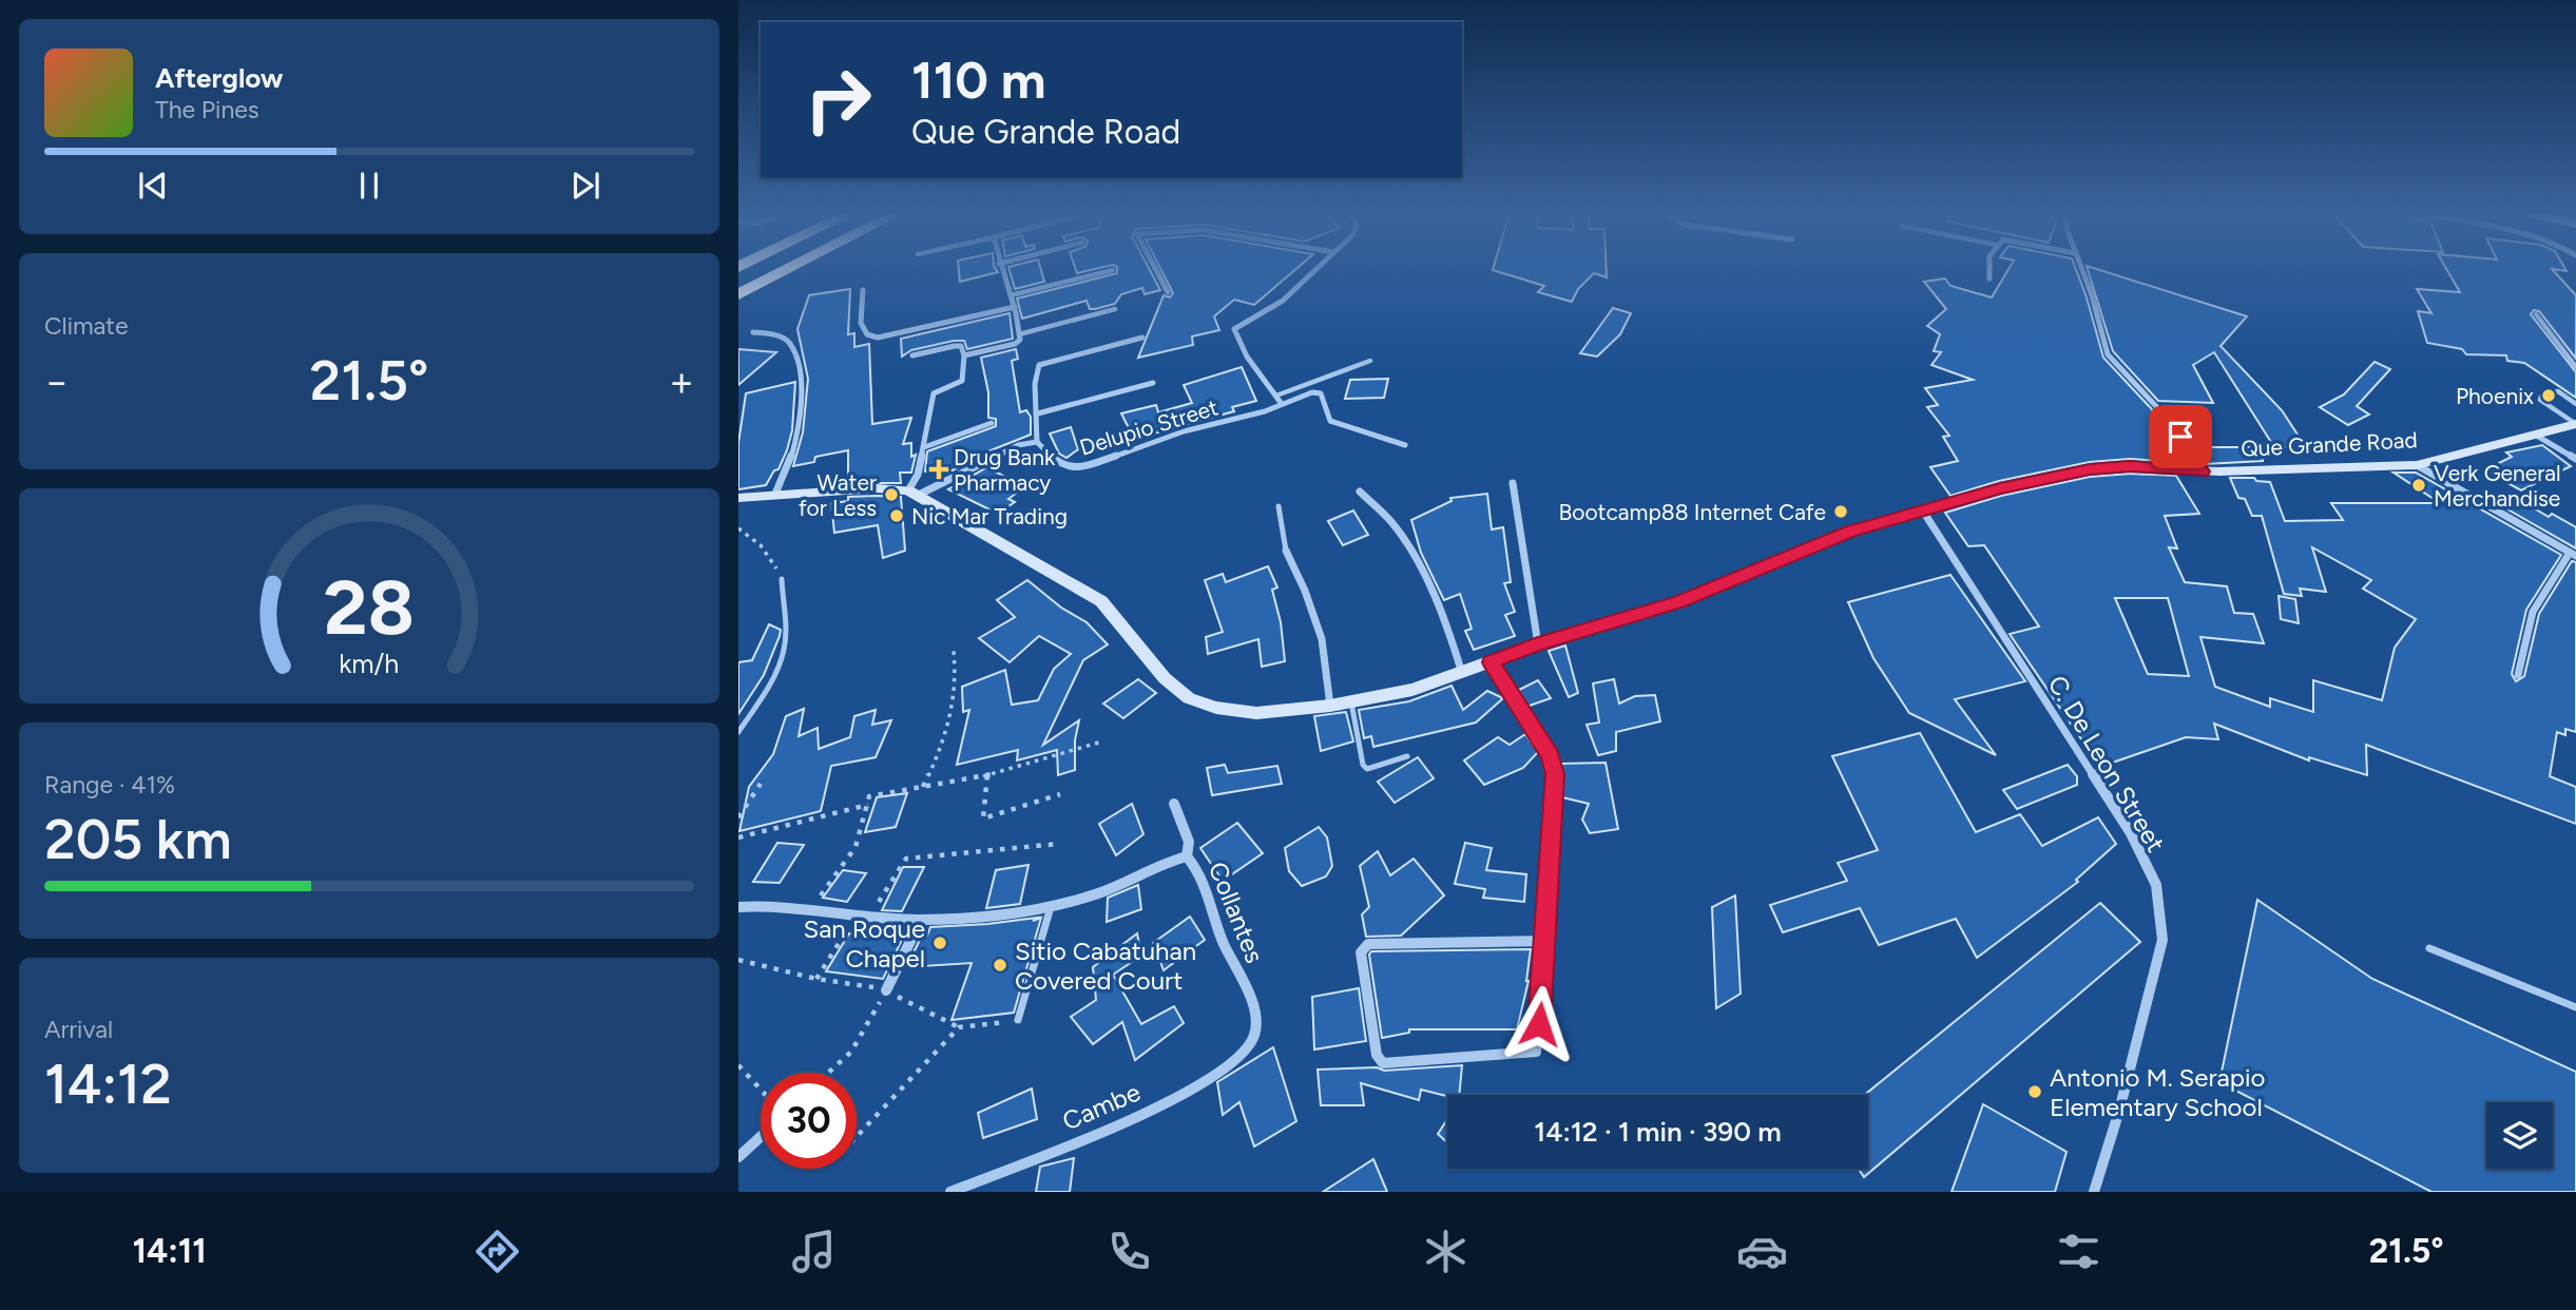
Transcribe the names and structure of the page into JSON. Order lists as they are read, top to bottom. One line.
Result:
{"streets":{"main road":["Que Grande Road"],"street":["Delupio Street","C. De Leon Street","Collantes","Cambe"]},"crossings":[["Que Grande Road","C. De Leon Street"],["Collantes","Cambe"]],"places":{"other":["Phoenix","Verk General Merchandise","Water for Less","Bootcamp88 Internet Cafe","Nic Mar Trading","San Roque Chapel","Sitio Cabatuhan Covered Court","Antonio M. Serapio Elementary School"],"health":["Drug Bank Pharmacy"]},"page":{"turn":["110 m","Que Grande Road"],"song":["Afterglow","The Pines"],"tile":["Climate",["Range · 41%","205 km"],["Arrival","14:12"]],"heat":["−","21.5°","+"],"limit":"30","trip":"14:12 · 1 min · 390 m","tabs":["14:11","21.5°"],"gauge":["28","km/h"]}}
